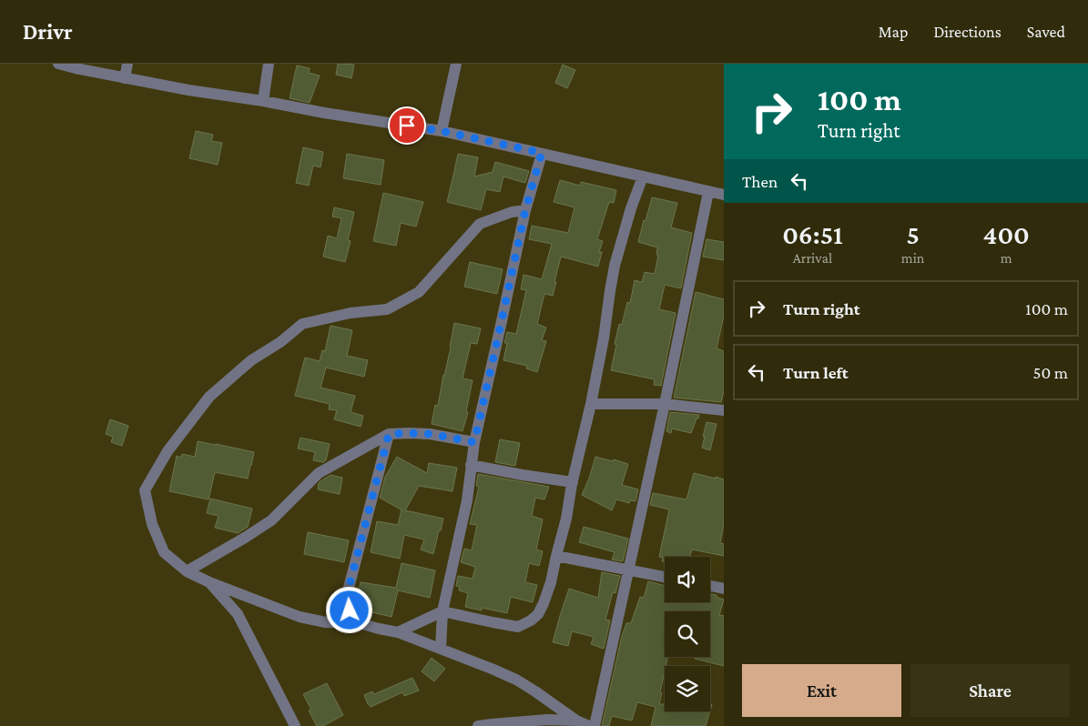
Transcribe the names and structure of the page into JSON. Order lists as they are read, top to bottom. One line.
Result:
{"page":{"header":"Drivr","nav":["Map","Directions","Saved"],"turn":["100 m","Turn right"],"then":"Then","eta":["06:51","Arrival","5","min","400","m"],"list":[{"name":"Turn right","value":"100 m"},{"name":"Turn left","value":"50 m"}],"buttons":["Exit","Share"]}}
